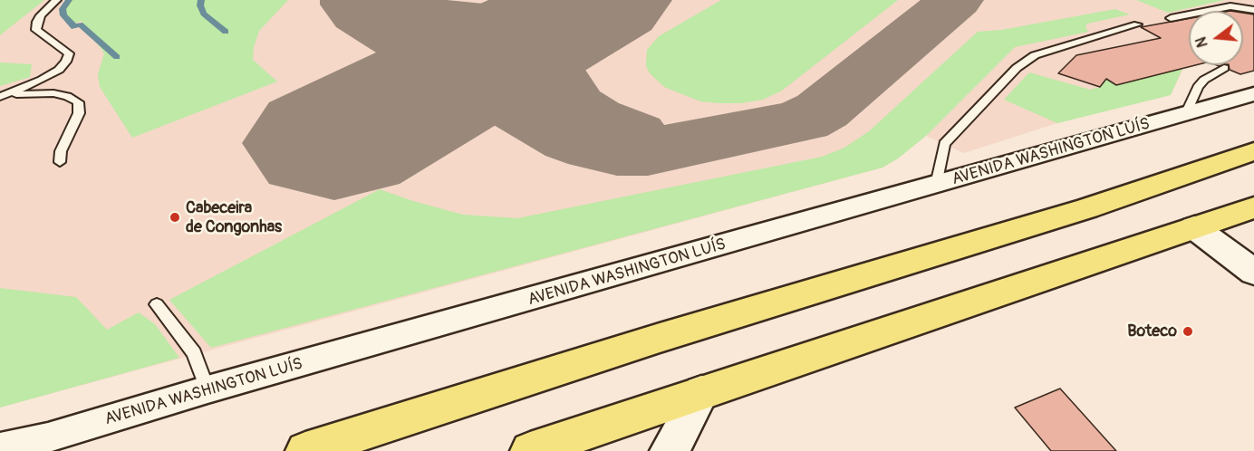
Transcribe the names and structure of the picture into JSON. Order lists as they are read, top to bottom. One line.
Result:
{"streets":{"street":["AVENIDA WASHINGTON LUÍS"]},"places":["Cabeceira de Congonhas","Boteco"],"north":"left"}
